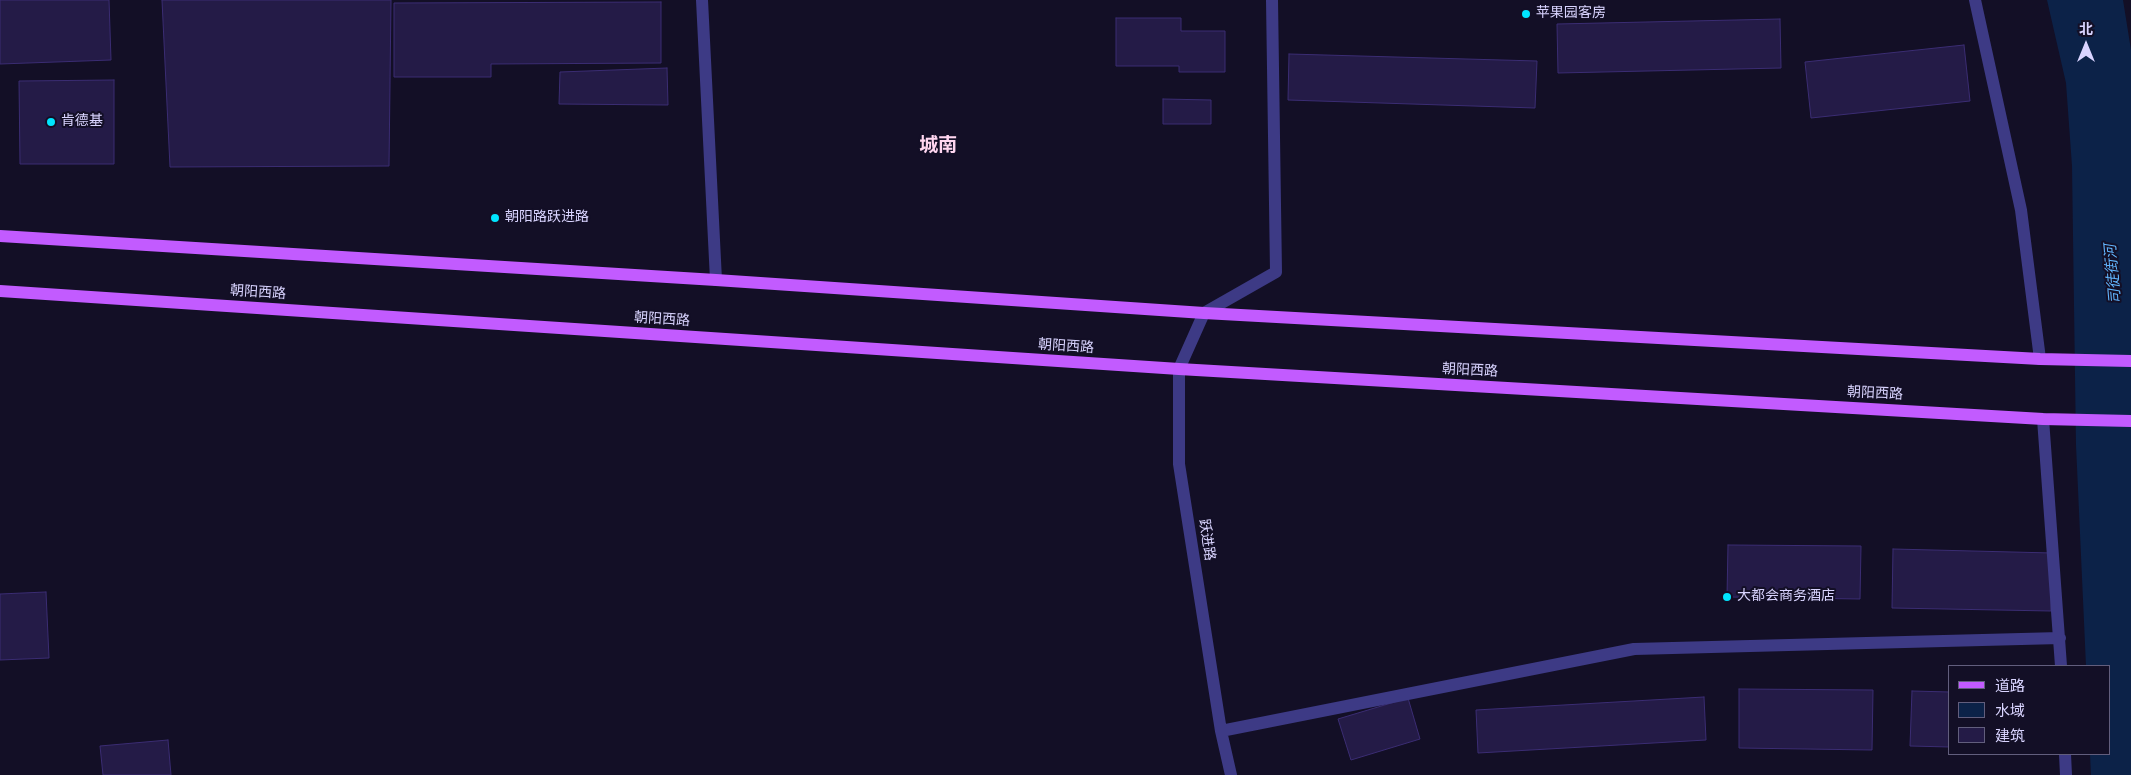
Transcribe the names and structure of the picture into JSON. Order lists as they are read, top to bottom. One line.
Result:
{"streets":{"main road":["朝阳西路"],"street":["跃进路"]},"crossings":[["朝阳西路","跃进路"]],"districts":["城南"],"water":["司徒街河"],"places":["苹果园客房","肯德基","朝阳路跃进路","大都会商务酒店"],"legend":["道路","水域","建筑"],"north":"top"}
